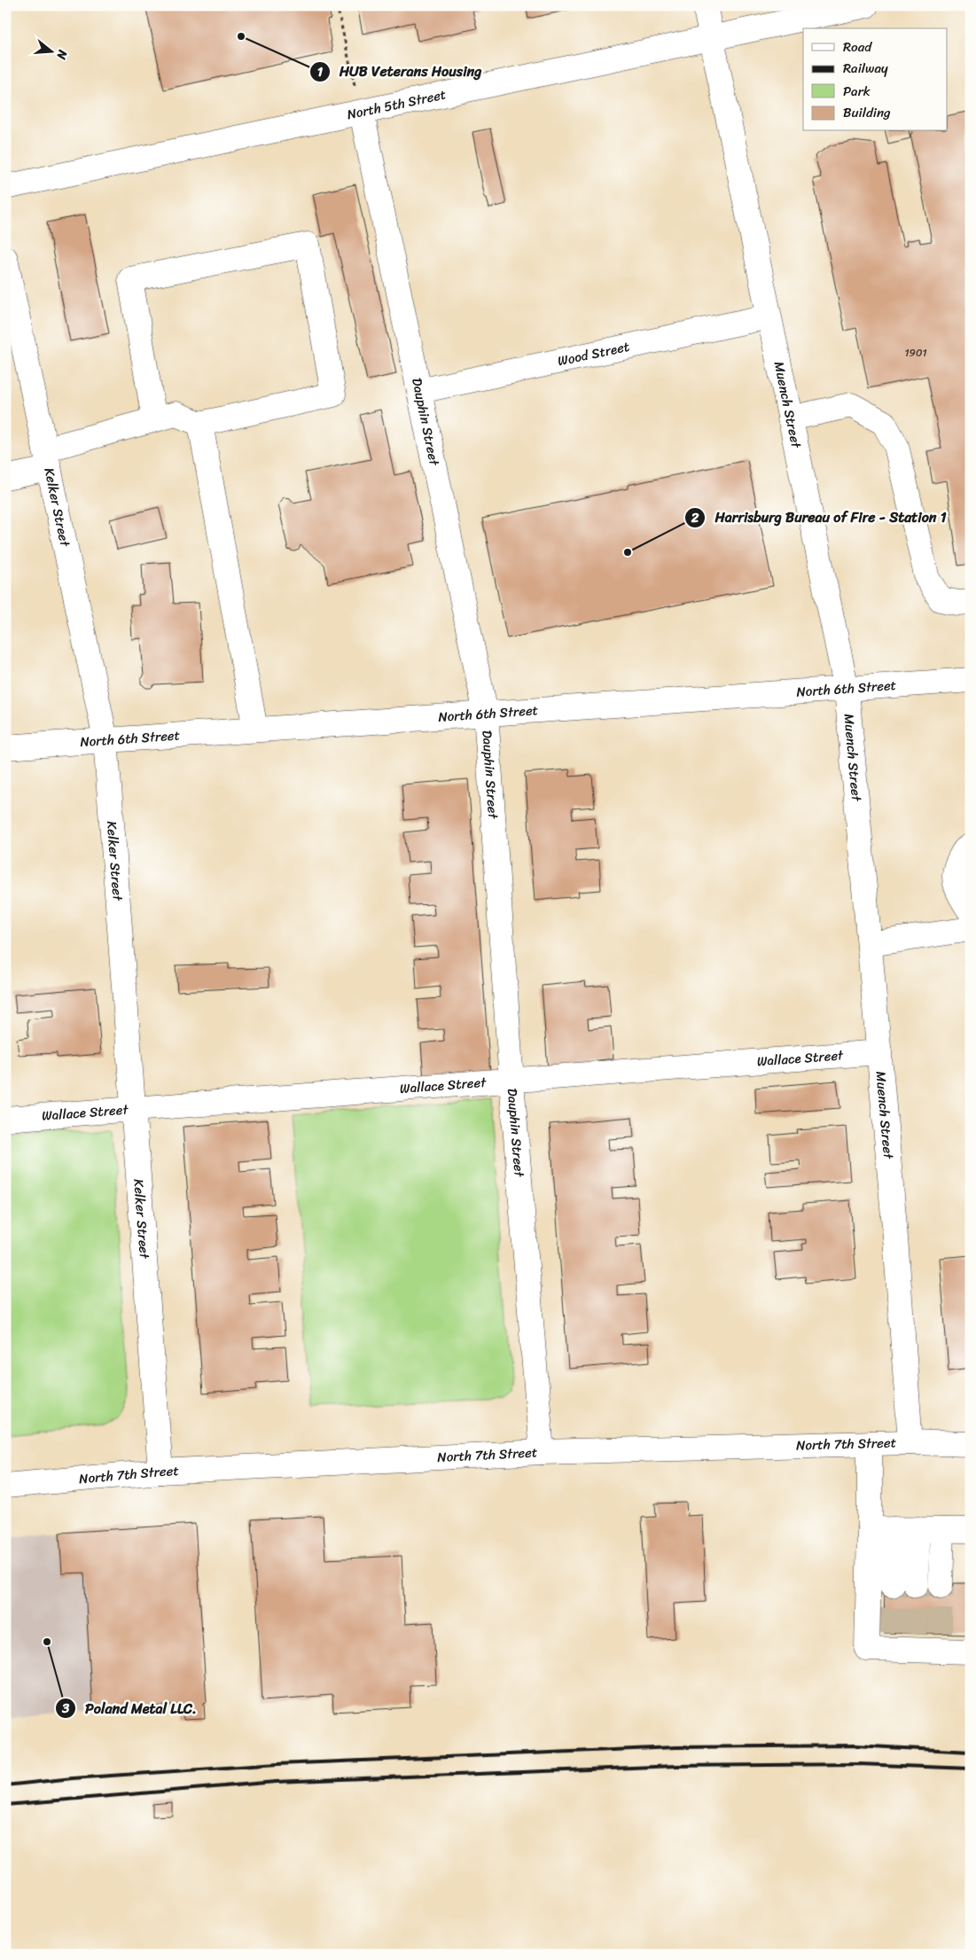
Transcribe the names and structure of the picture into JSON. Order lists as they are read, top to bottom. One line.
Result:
{"streets":{"street":["North 5th Street","Wood Street","Muench Street","Dauphin Street","Kelker Street","North 6th Street","Wallace Street","North 7th Street"]},"crossings":[["North 5th Street","Muench Street"],["North 5th Street","Dauphin Street"],["Wood Street","Muench Street"],["Wood Street","Dauphin Street"],["Muench Street","North 6th Street"],["Muench Street","Wallace Street"],["Muench Street","North 7th Street"],["Dauphin Street","North 6th Street"],["Dauphin Street","Wallace Street"],["Dauphin Street","North 7th Street"],["Kelker Street","North 6th Street"],["Kelker Street","Wallace Street"],["Kelker Street","North 7th Street"]],"places":["HUB Veterans Housing","Harrisburg Bureau of Fire - Station 1","Poland Metal LLC."],"house_numbers":["1901"],"legend":["Road","Railway","Park","Building"],"north":"right"}
